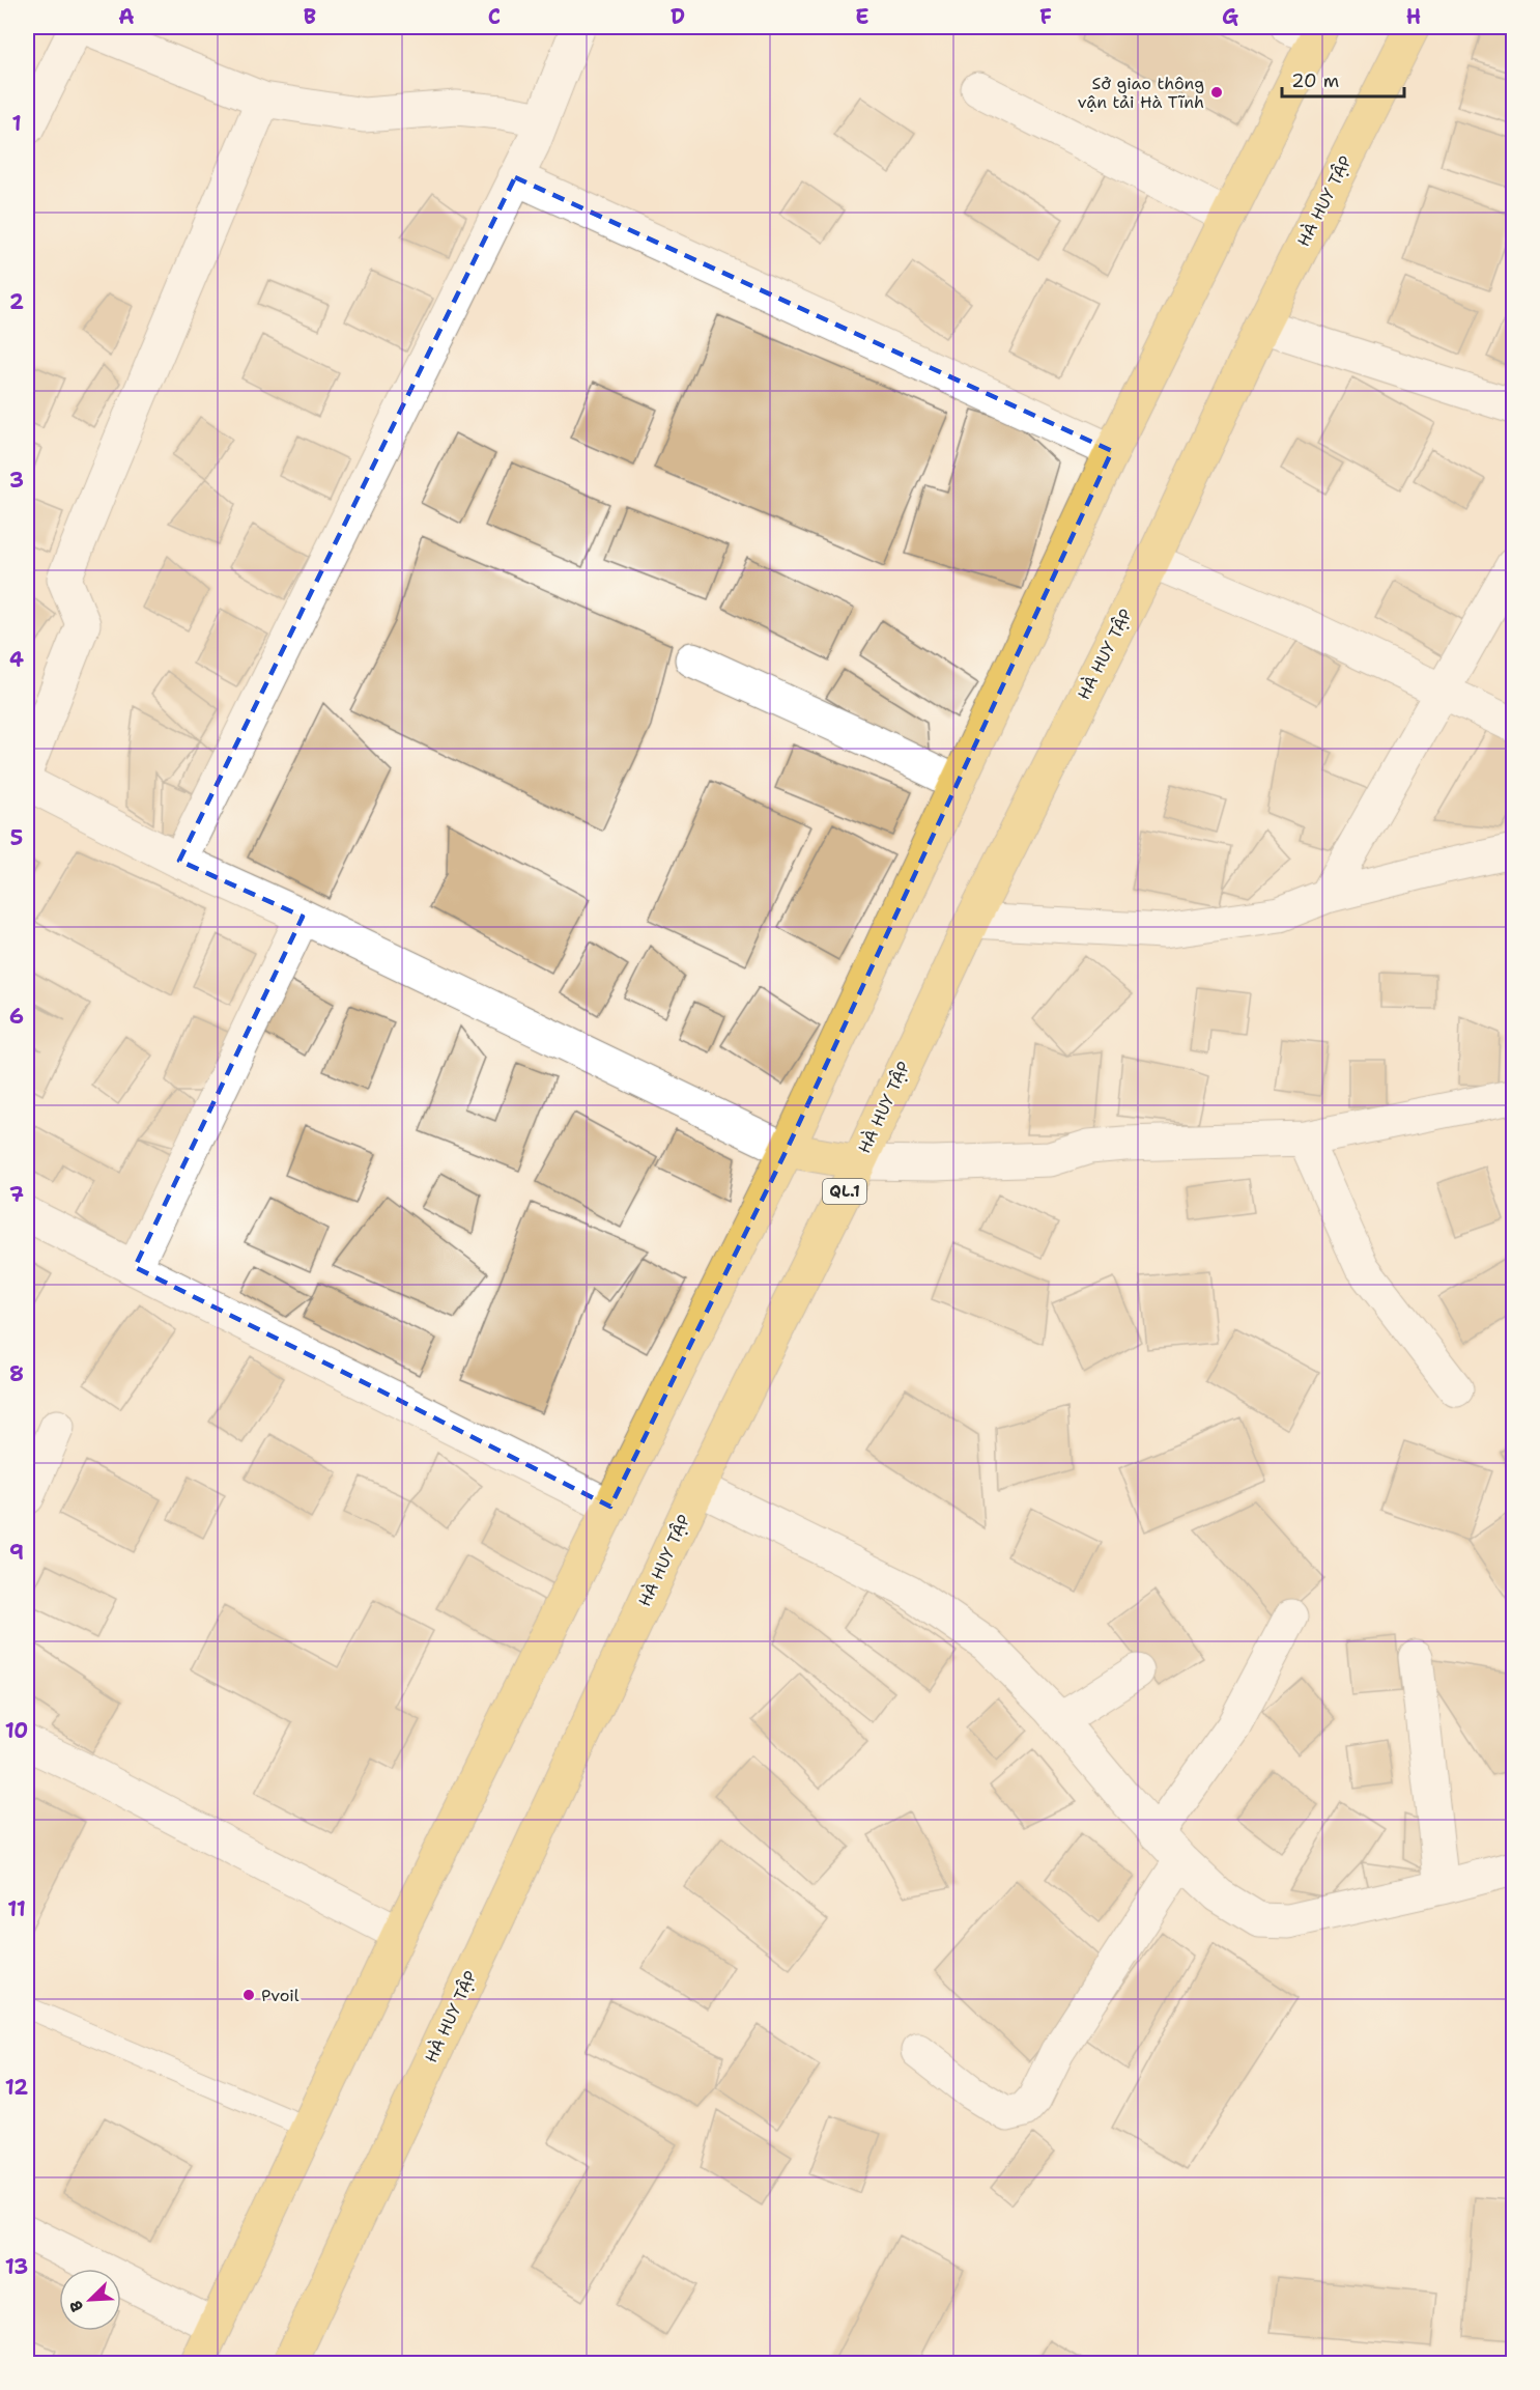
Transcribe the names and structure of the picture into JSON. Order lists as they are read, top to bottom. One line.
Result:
{"streets":{"main road":["HÀ HUY TẬP","QL.1"]},"places":["Sở giao thông vận tải Hà Tĩnh","Pvoil"],"scale_bar":"20 m","north":"bottom left","grid":{"columns":["A","B","C","D","E","F","G","H"],"rows":["1","2","3","4","5","6","7","8","9","10","11","12","13"]}}
